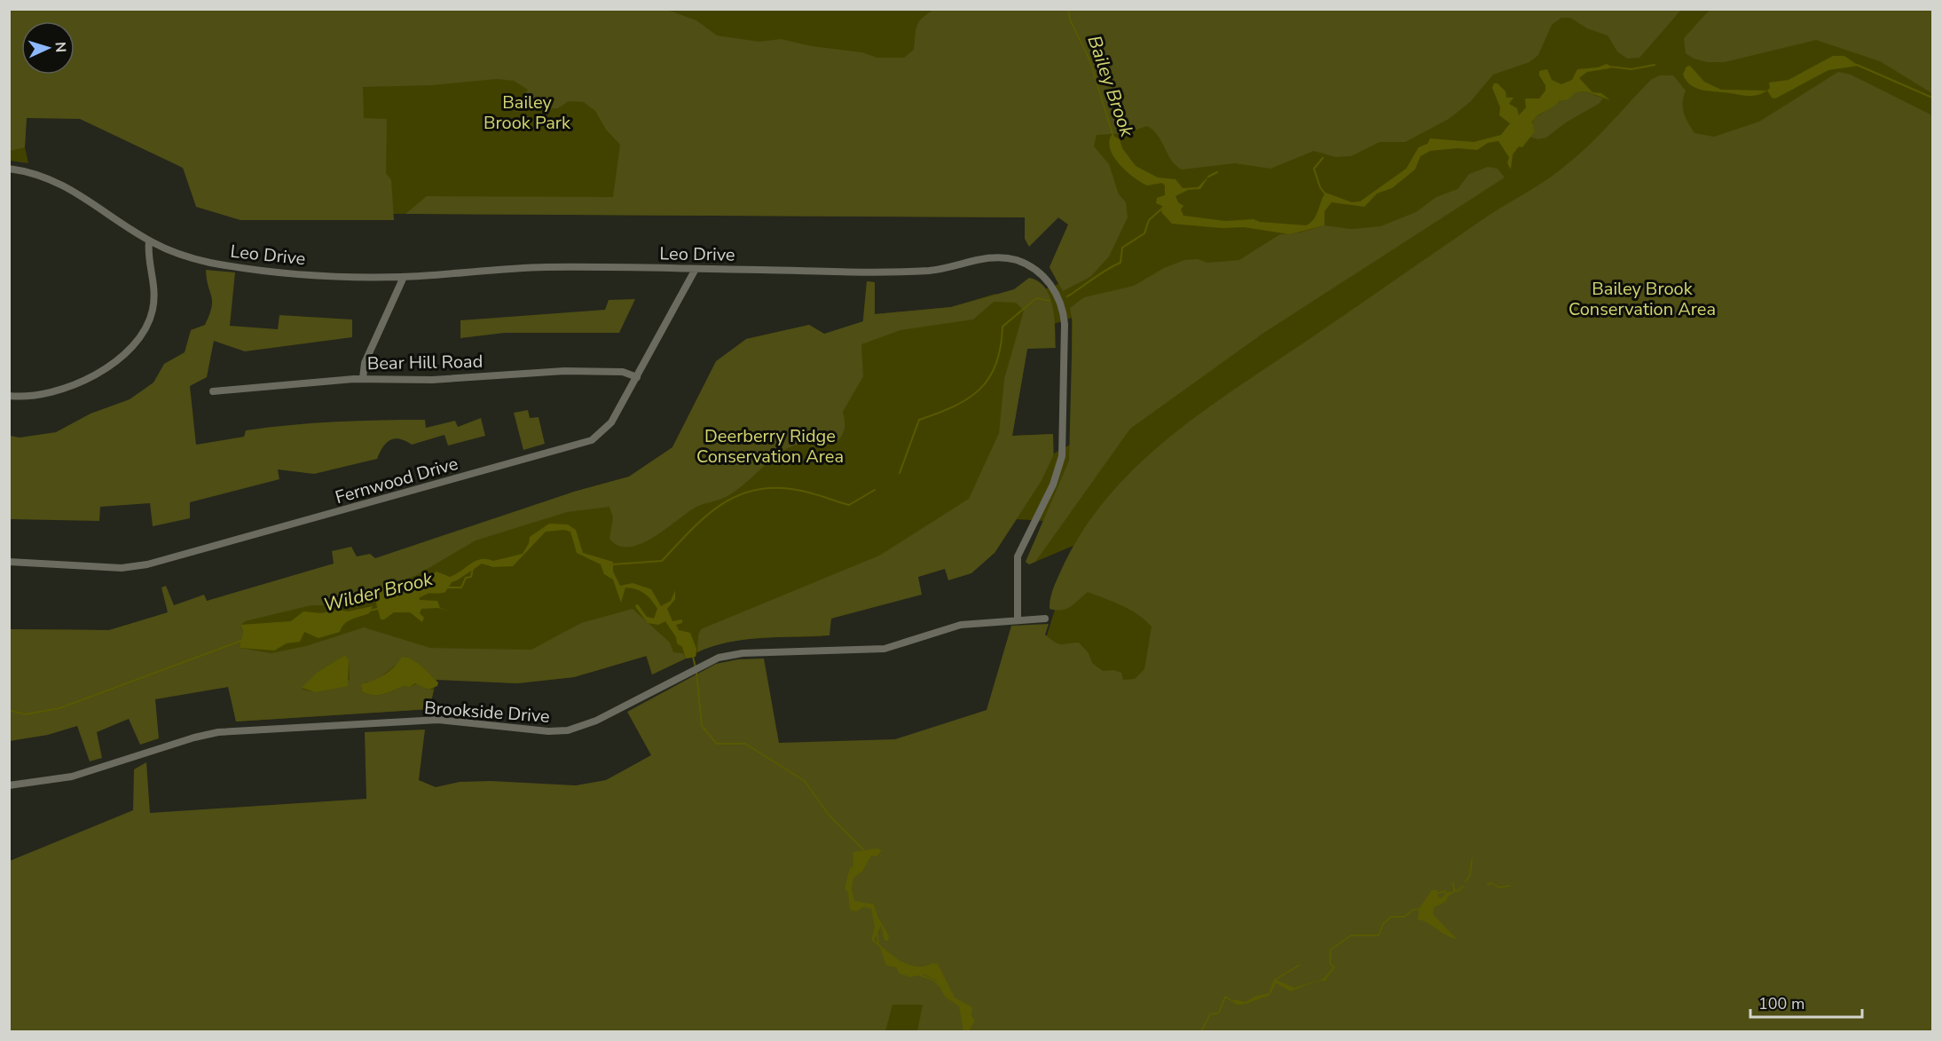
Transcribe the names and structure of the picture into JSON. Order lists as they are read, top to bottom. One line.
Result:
{"streets":{"street":["Leo Drive","Bear Hill Road","Fernwood Drive","Brookside Drive"]},"crossings":[["Leo Drive","Fernwood Drive"],["Leo Drive","Brookside Drive"],["Bear Hill Road","Fernwood Drive"]],"water":["Bailey Brook","Wilder Brook"],"parks":["Bailey Brook Park","Bailey Brook Conservation Area","Deerberry Ridge Conservation Area"],"scale_bar":"100 m","north":"right"}
